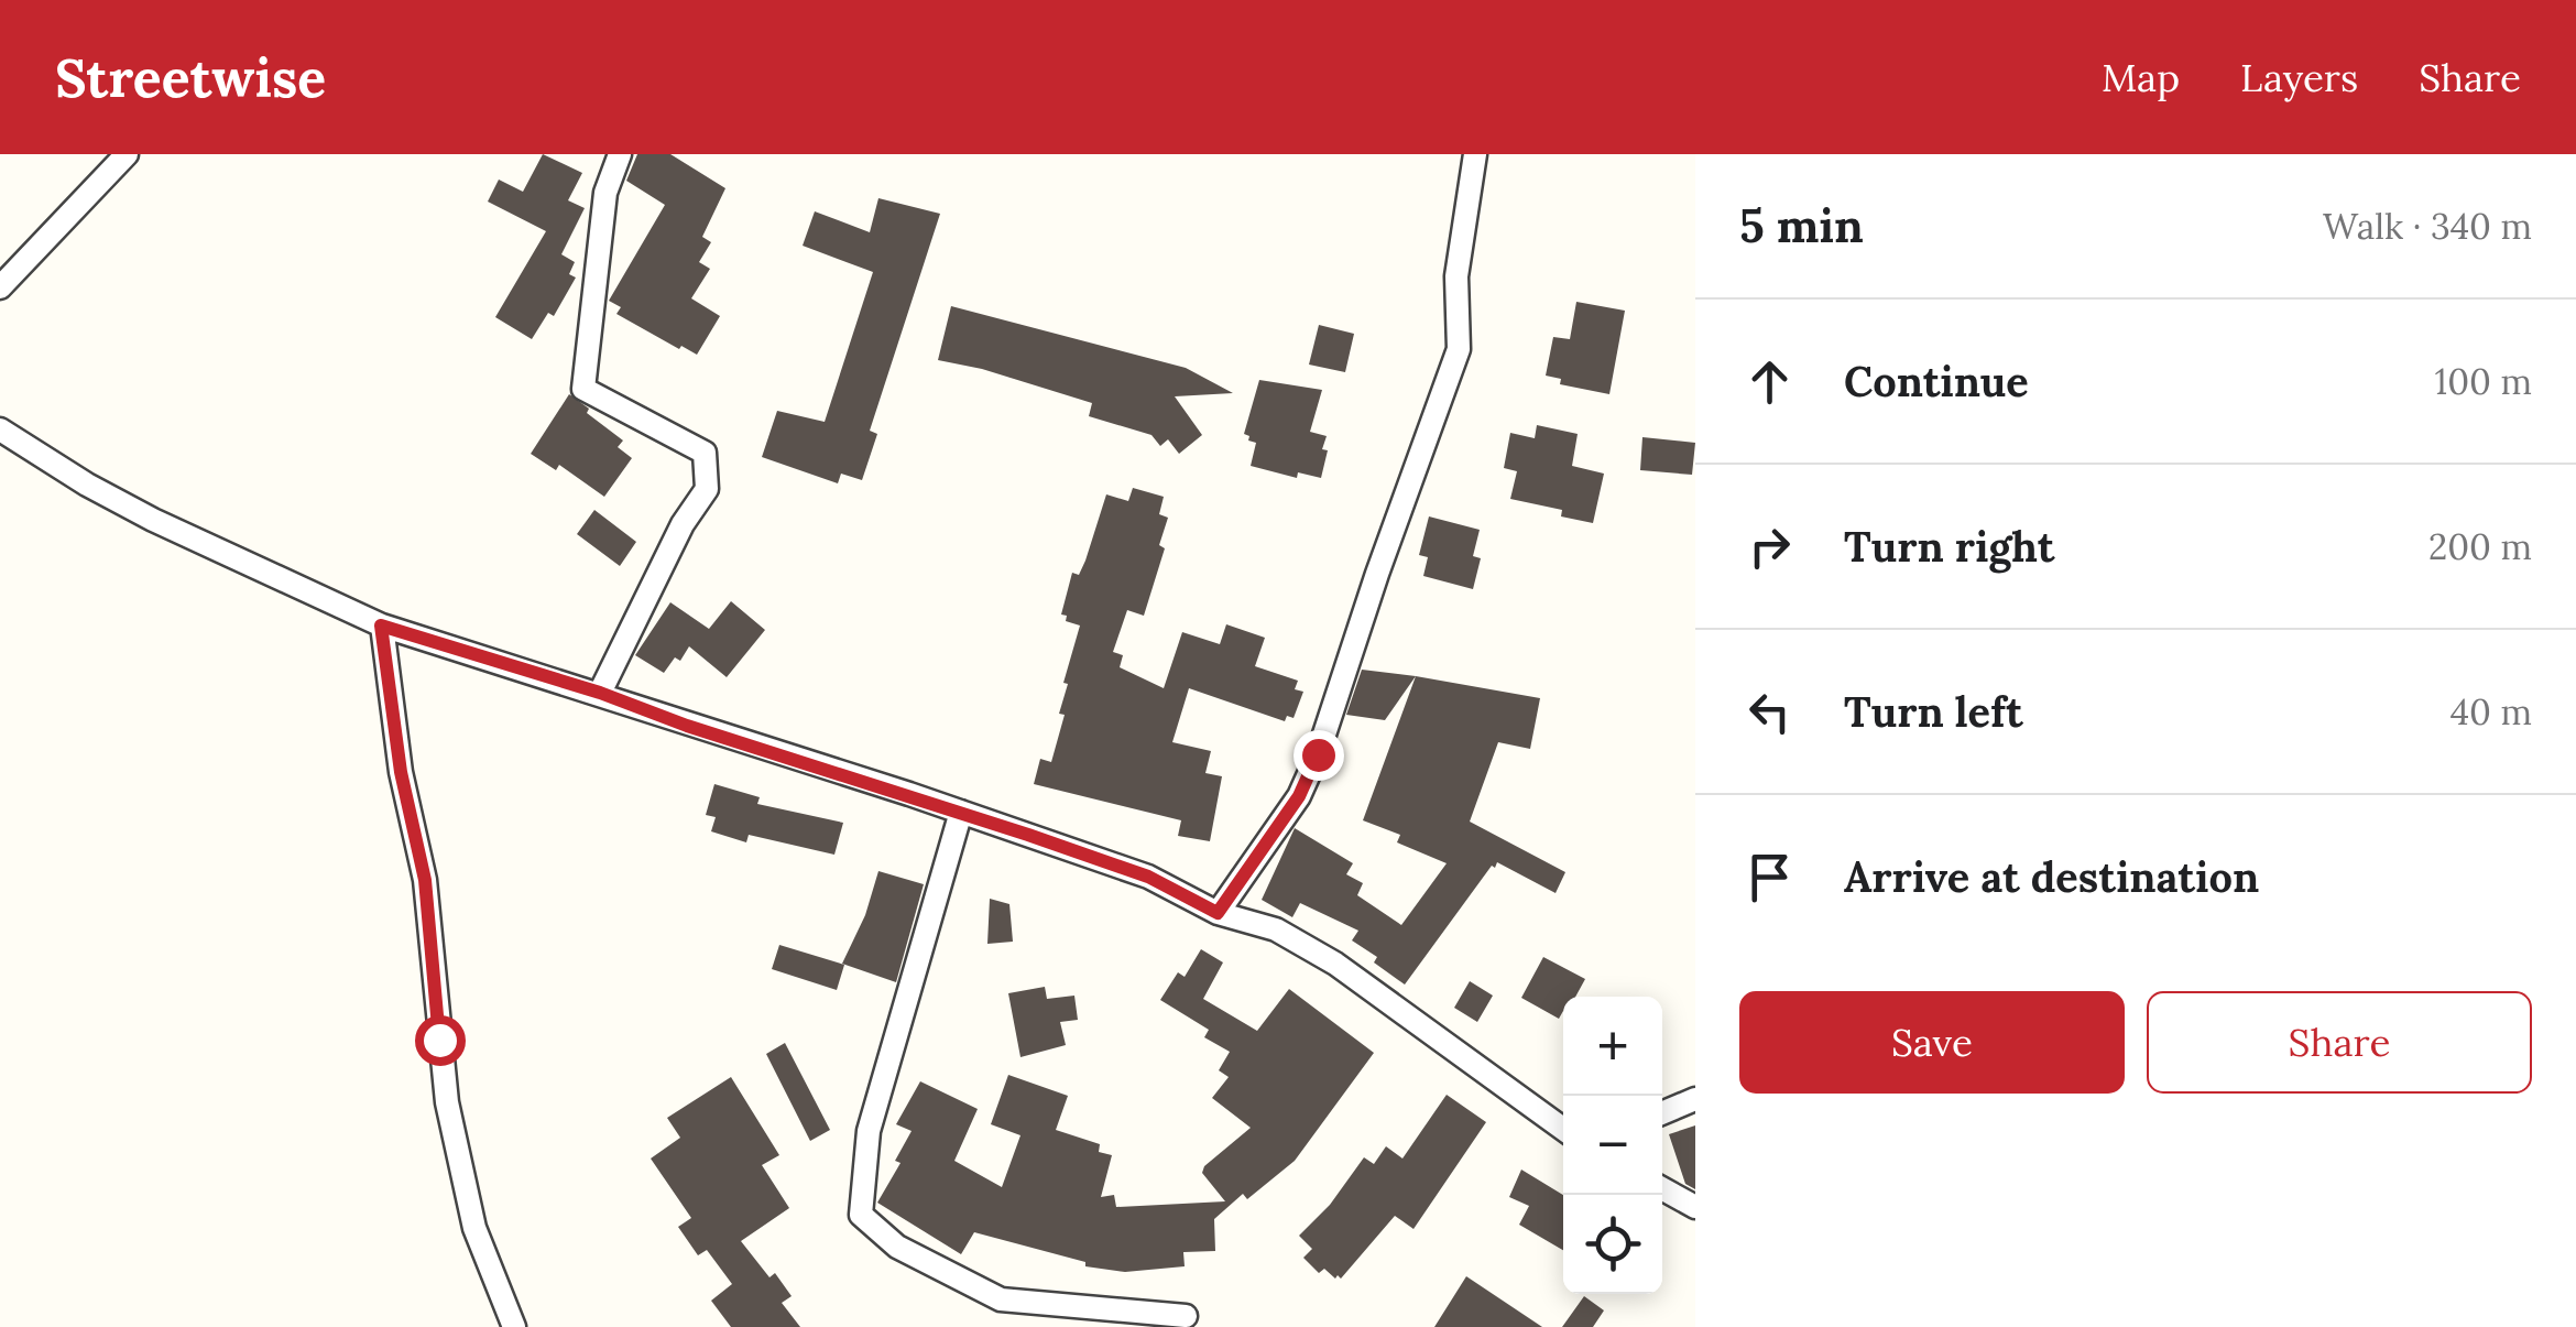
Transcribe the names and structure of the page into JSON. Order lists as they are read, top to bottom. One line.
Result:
{"page":{"header":"Streetwise","nav":["Map","Layers","Share"],"heading":["5 min","Walk · 340 m"],"list":[["Continue","100 m"],["Turn right","200 m"],["Turn left","40 m"],"Arrive at destination"],"buttons":["Save","Share"],"map_buttons":["+","−"]}}
